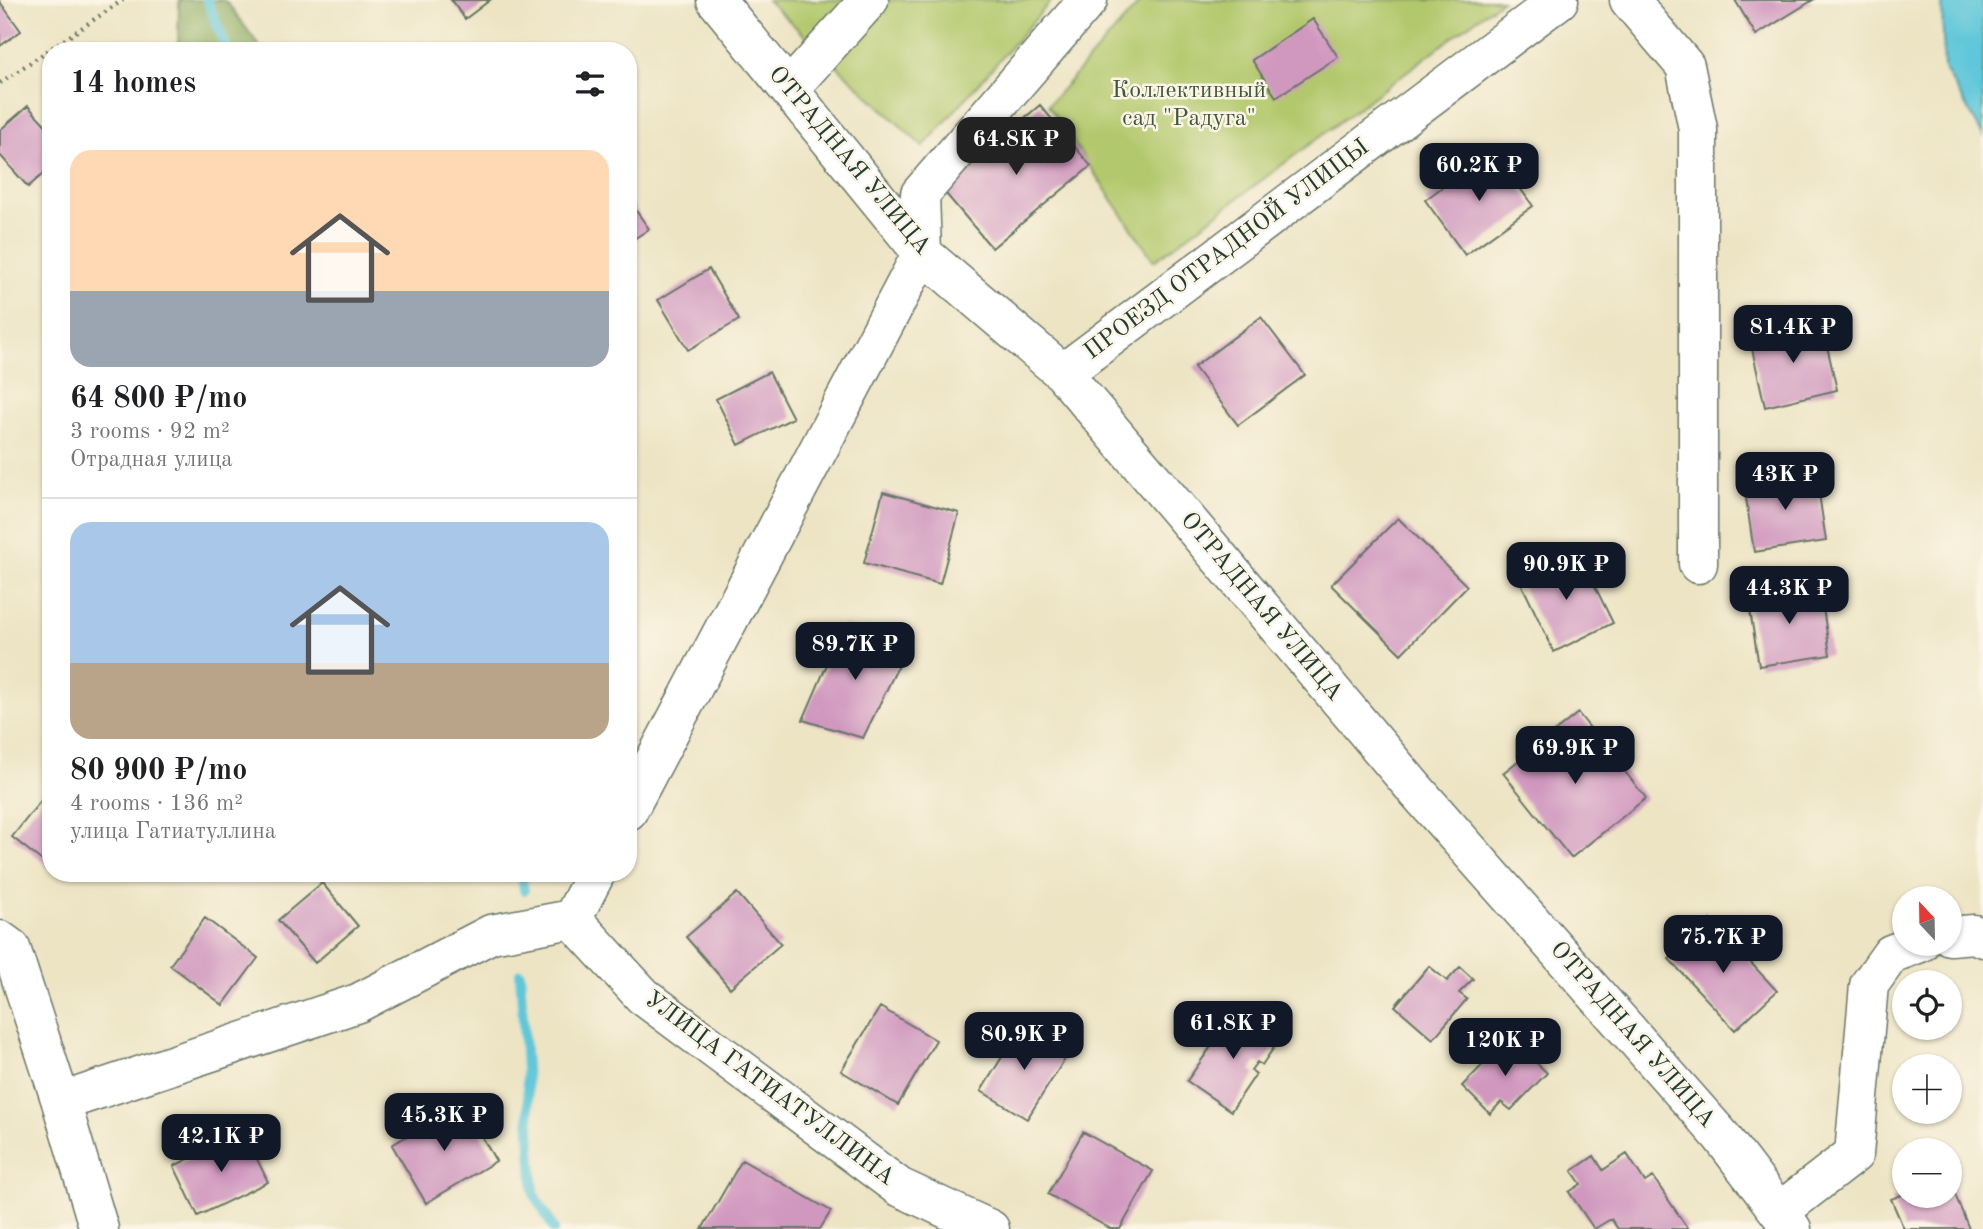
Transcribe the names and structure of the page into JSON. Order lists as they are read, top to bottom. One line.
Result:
{"streets":{"street":["ОТРАДНАЯ УЛИЦА","ПРОЕЗД ОТРАДНОЙ УЛИЦЫ","УЛИЦА ГАТИАТУЛЛИНА"]},"crossings":[["ОТРАДНАЯ УЛИЦА","ПРОЕЗД ОТРАДНОЙ УЛИЦЫ"]],"parks":["Коллективный сад \"Радуга\""],"north":"top","page":{"heading":"14 homes","price":["64.8K ₽","60.2K ₽","81.4K ₽","43K ₽","90.9K ₽","44.3K ₽","89.7K ₽","69.9K ₽","75.7K ₽","61.8K ₽","80.9K ₽","120K ₽","45.3K ₽","42.1K ₽"],"list":[{"name":"64 800 ₽/mo","note":"3 rooms · 92 m² · Отрадная улица"},{"name":"80 900 ₽/mo","note":"4 rooms · 136 m² · улица Гатиатуллина"}],"map_buttons":["+","−"]}}
